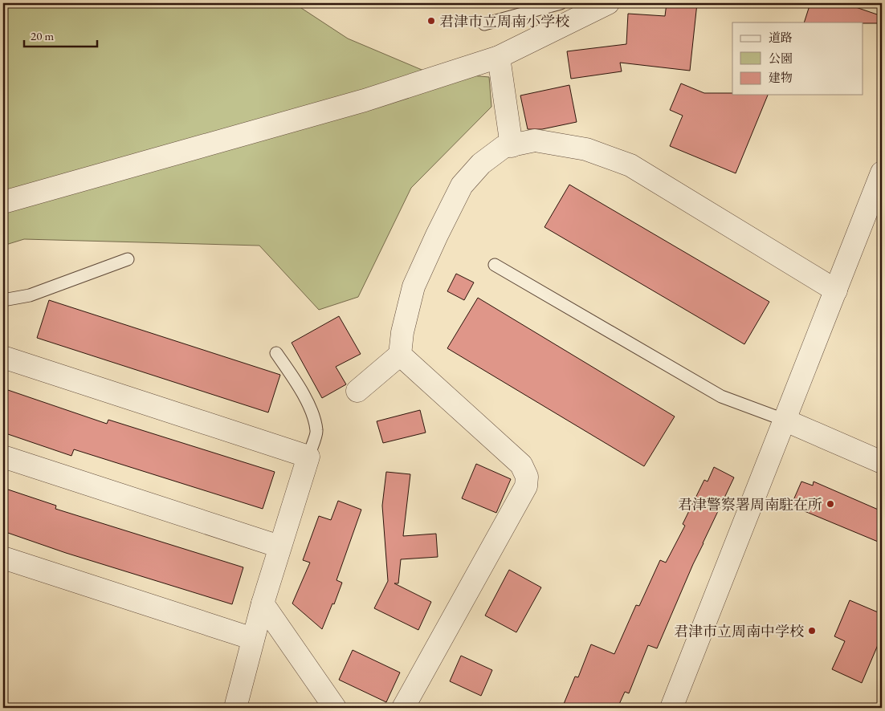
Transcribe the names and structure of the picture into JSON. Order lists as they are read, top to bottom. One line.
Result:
{"places":["君津市立周南小学校","君津警察署周南駐在所","君津市立周南中学校"],"legend":["道路","公園","建物"],"scale_bar":"20 m"}
